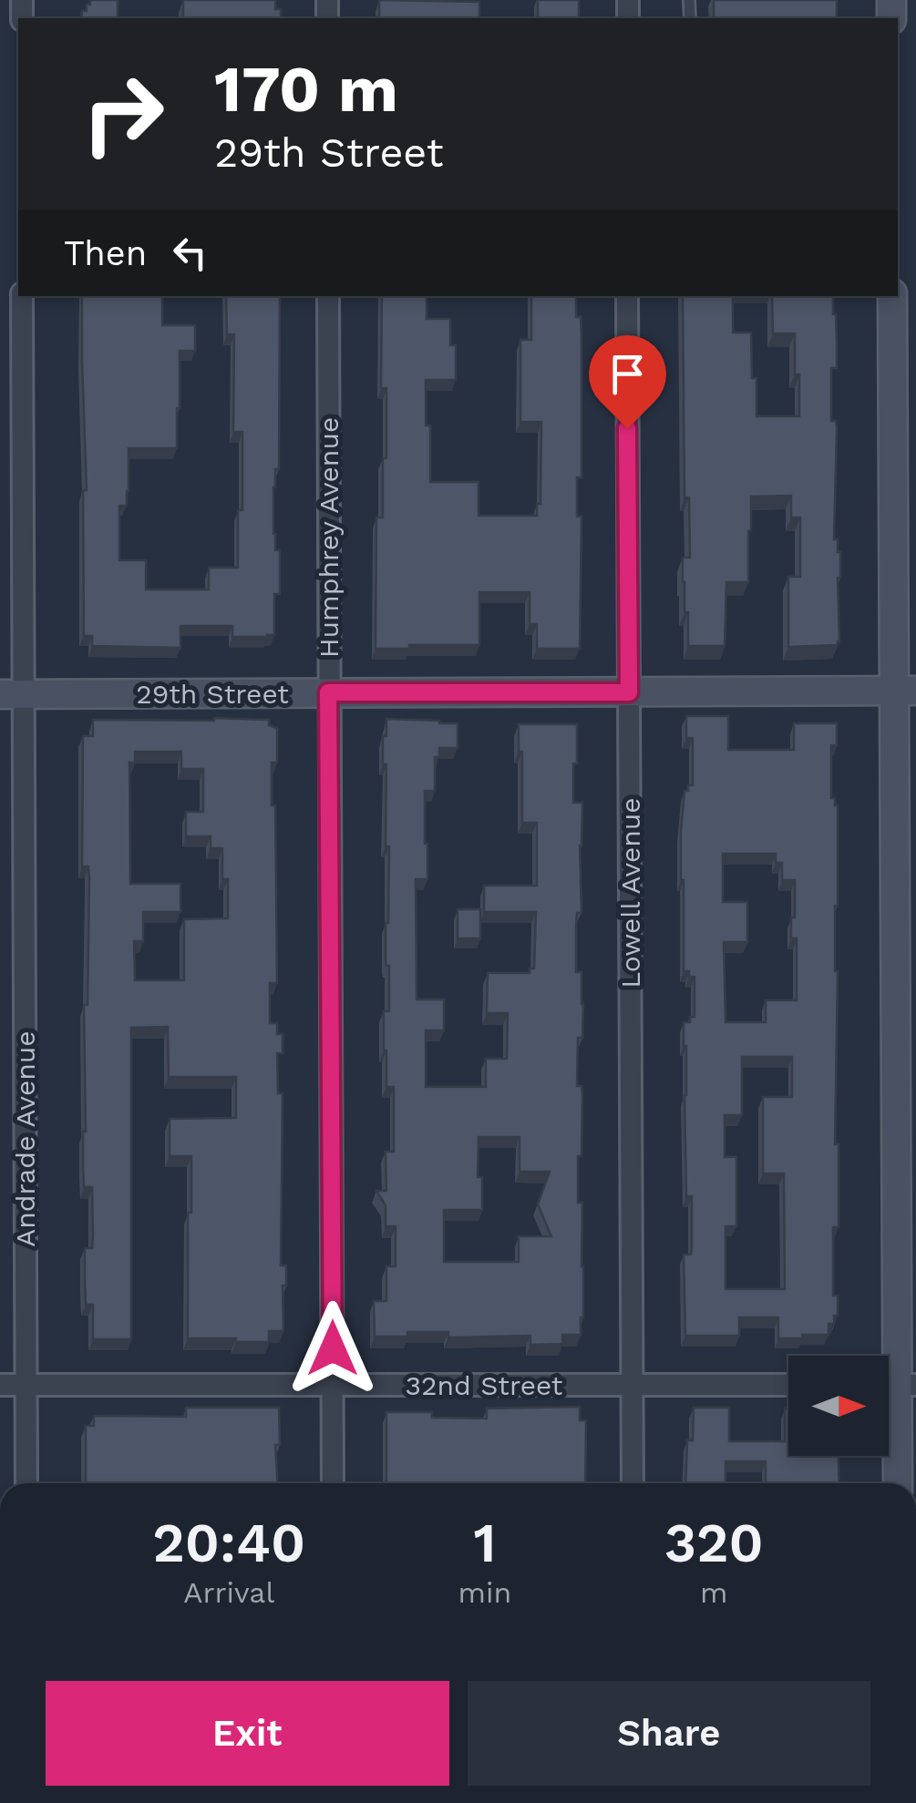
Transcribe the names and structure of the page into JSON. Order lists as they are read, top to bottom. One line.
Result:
{"streets":{"street":["Humphrey Avenue","29th Street","Lowell Avenue","Andrade Avenue","32nd Street"]},"crossings":[["Humphrey Avenue","29th Street"],["Humphrey Avenue","32nd Street"],["29th Street","Lowell Avenue"],["29th Street","Andrade Avenue"],["Lowell Avenue","32nd Street"],["Andrade Avenue","32nd Street"]],"north":"right","page":{"turn":["170 m","29th Street"],"then":"Then","eta":["20:40","Arrival","1","min","320","m"],"buttons":["Exit","Share"]}}
